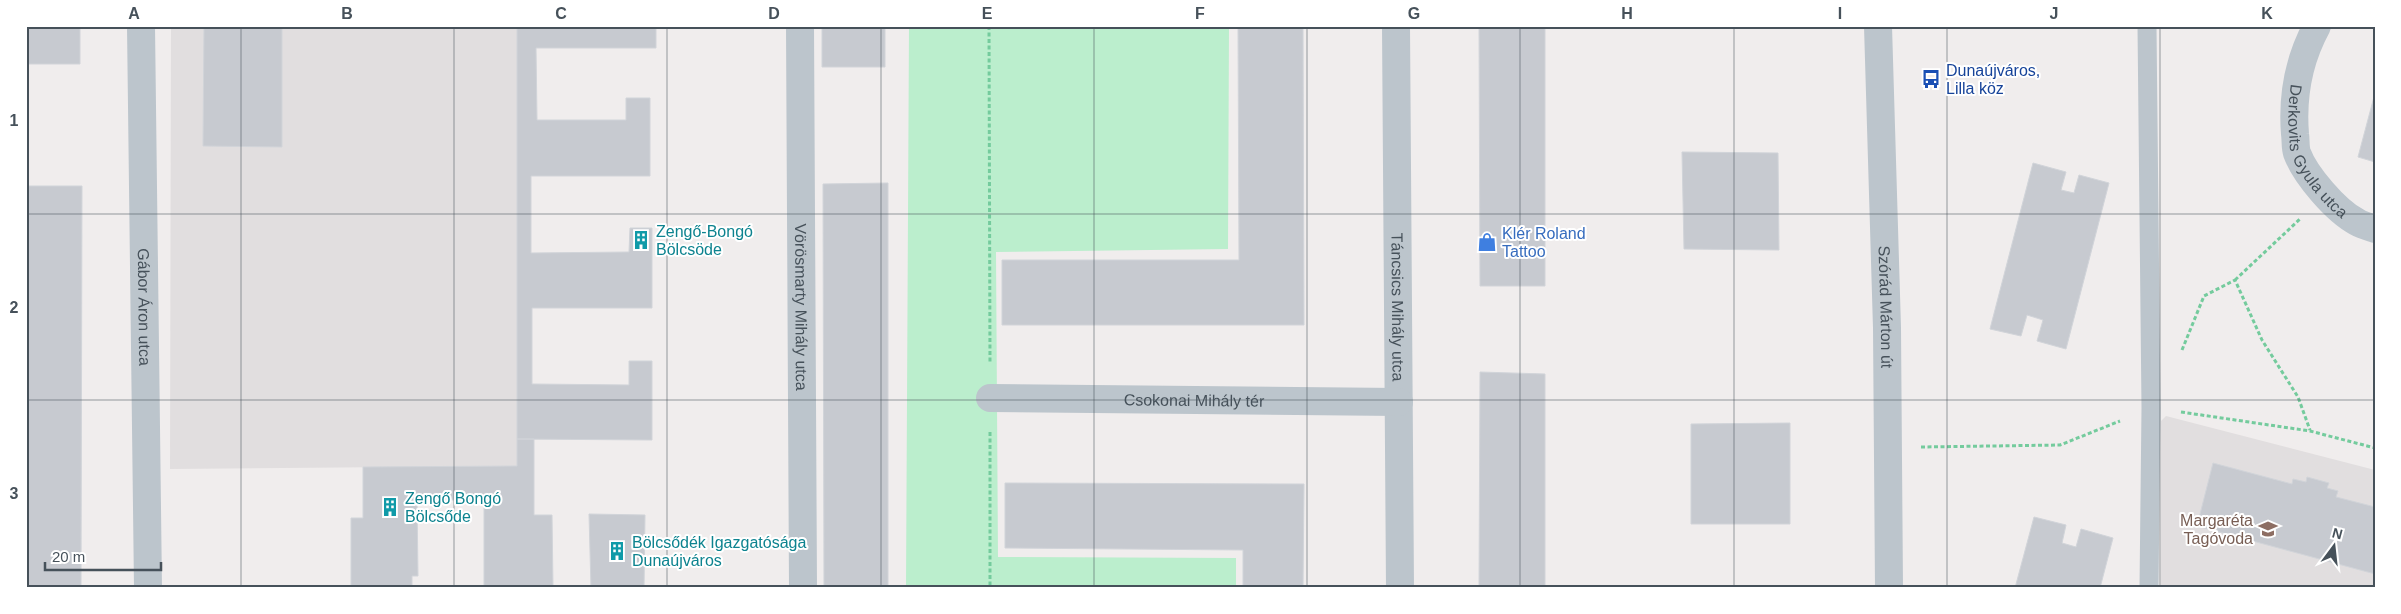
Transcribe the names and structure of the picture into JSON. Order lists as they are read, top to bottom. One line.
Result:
{"streets":{"street":["Derkovits Gyula utca","Gábor Áron utca","Vörösmarty Mihály utca","Táncsics Mihály utca","Szórád Márton út","Csokonai Mihály tér"]},"crossings":[["Táncsics Mihály utca","Csokonai Mihály tér"]],"places":{"bus stop":["Dunaújváros, Lilla köz"],"building":["Zengő-Bongó Bölcsöde","Zengő Bongó Bölcsőde","Bölcsődék Igazgatósága Dunaújváros"],"shop":["Klér Roland Tattoo"],"school or university":["Margaréta Tagóvoda"]},"scale_bar":"20 m","north":"top","grid":{"columns":["A","B","C","D","E","F","G","H","I","J","K"],"rows":["1","2","3"]}}
